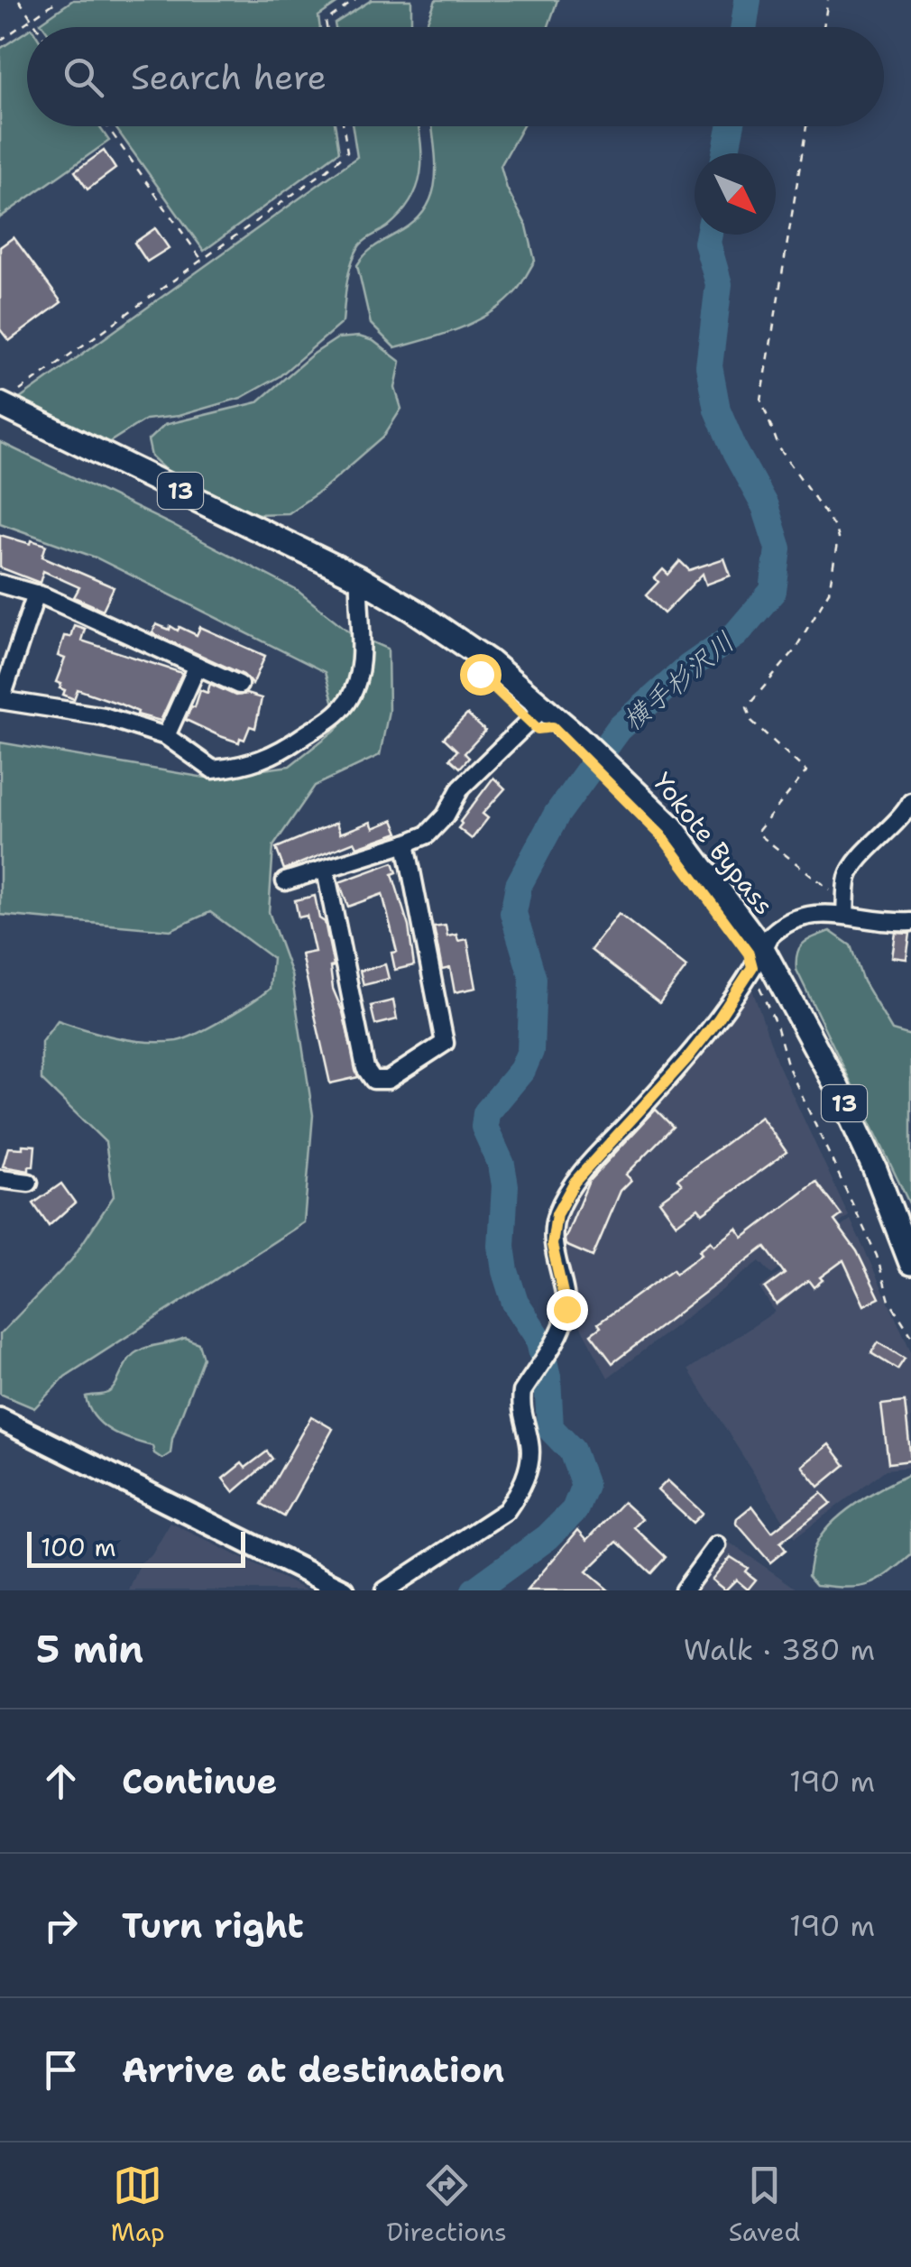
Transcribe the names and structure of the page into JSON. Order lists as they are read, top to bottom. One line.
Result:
{"streets":{"highway":["13","Yokote Bypass"]},"water":["横手杉沢川"],"scale_bar":"100 m","north":"bottom right","page":{"search":"Search here","scale":"100 m","heading":["5 min","Walk · 380 m"],"list":[["Continue","190 m"],["Turn right","190 m"],"Arrive at destination"],"nav":["Map","Directions","Saved"]}}
